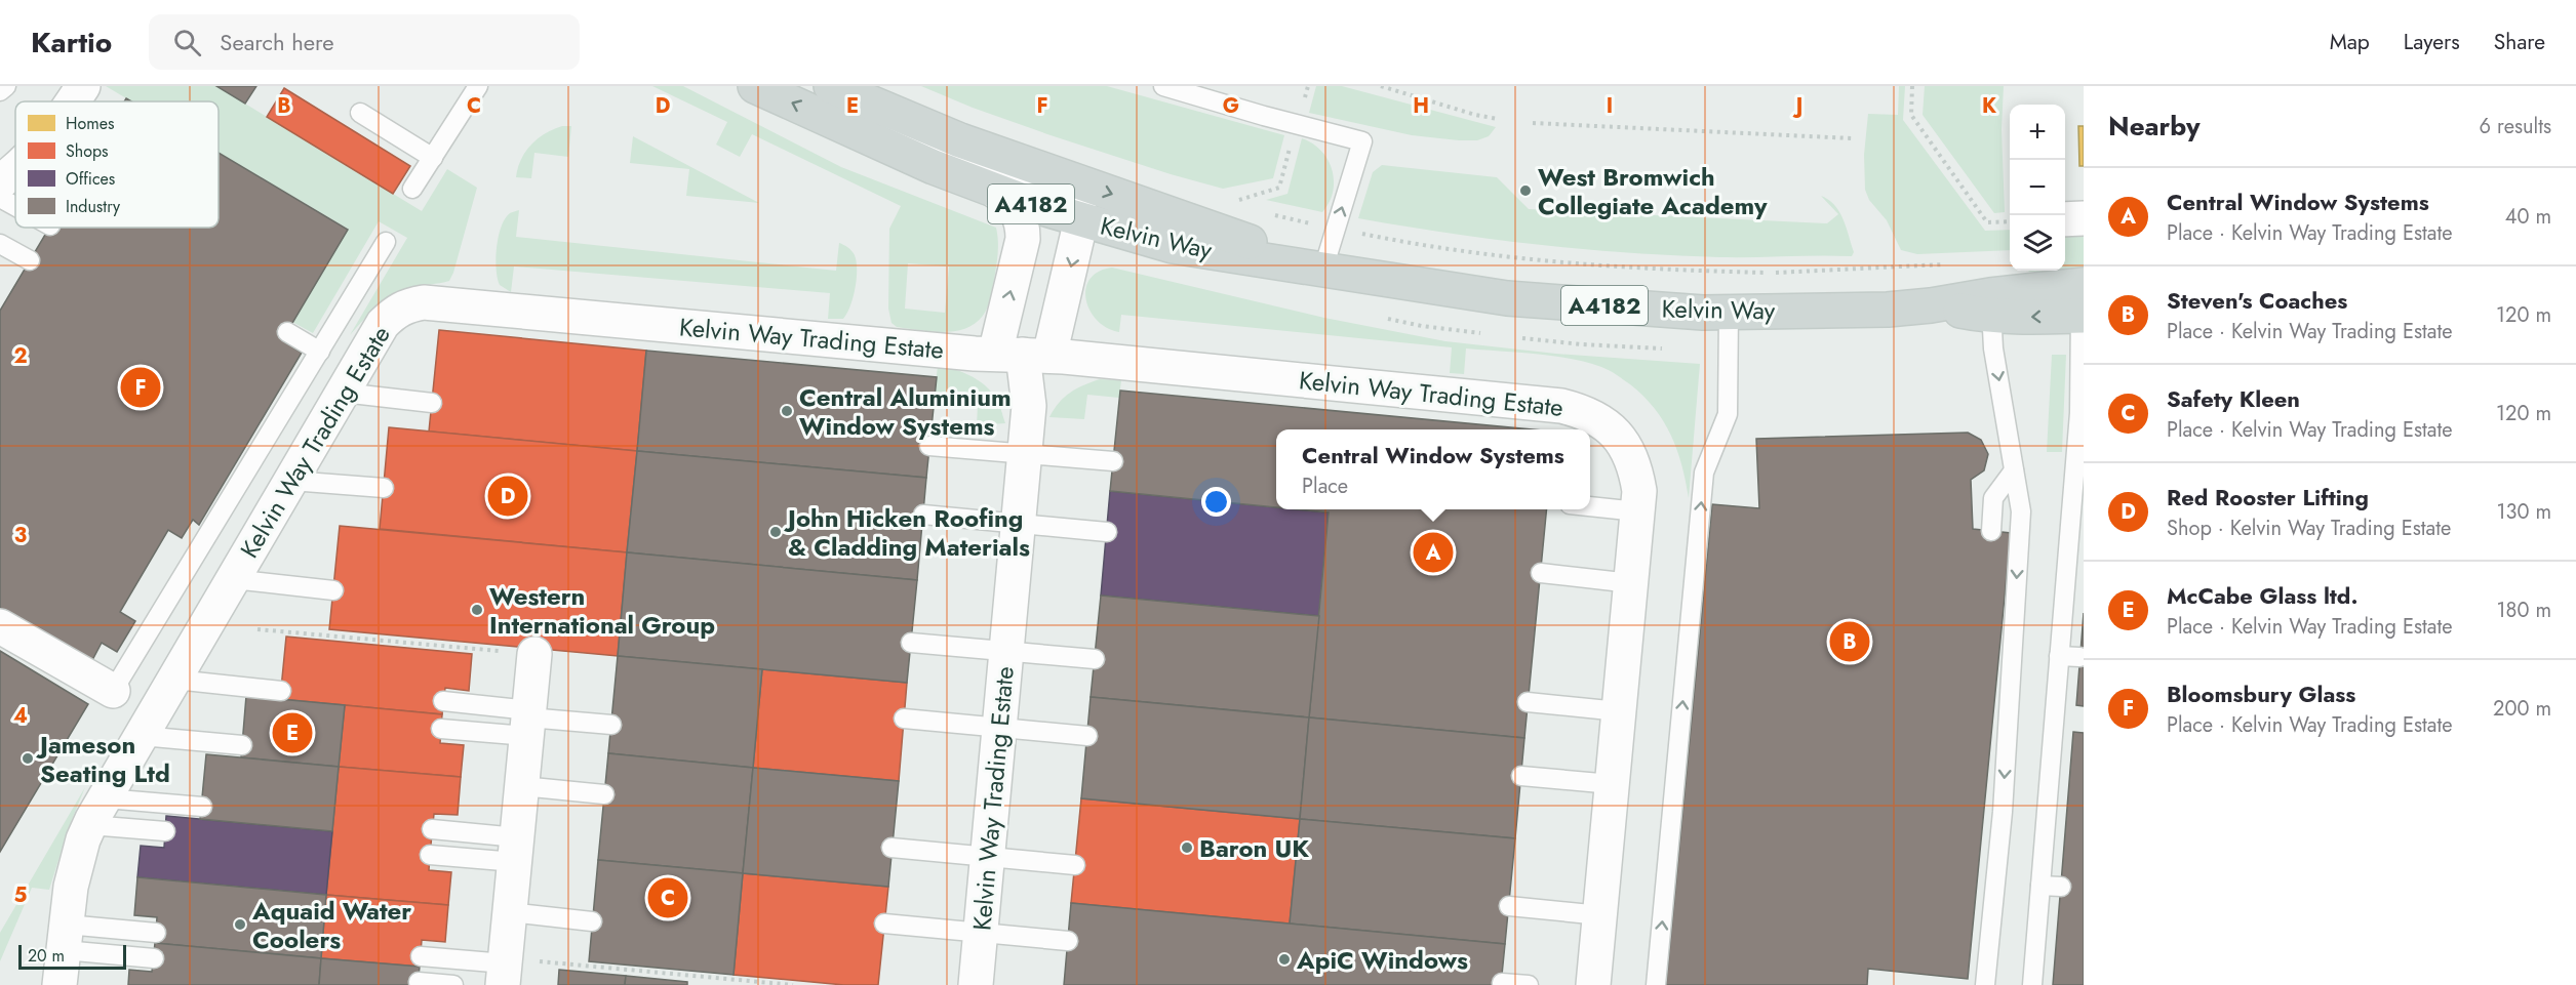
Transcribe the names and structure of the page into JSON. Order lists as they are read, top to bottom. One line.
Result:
{"streets":{"main road":["A4182","Kelvin Way"],"street":["Kelvin Way Trading Estate"]},"crossings":[["Kelvin Way","Kelvin Way Trading Estate"]],"places":["West Bromwich Collegiate Academy","Central Aluminium Window Systems","John Hicken Roofing & Cladding Materials","Western International Group","Jameson Seating Ltd","Baron UK","Aquaid Water Coolers","ApiC Windows"],"legend":["Homes","Shops","Offices","Industry"],"scale_bar":"20 m","page":{"header":"Kartio","search":"Search here","nav":["Map","Layers","Share"],"heading":["Nearby","6 results"],"map_buttons":["+","−"],"list":[{"mark":"A","name":"Central Window Systems","note":"Place · Kelvin Way Trading Estate","value":"40 m"},{"mark":"B","name":"Steven's Coaches","note":"Place · Kelvin Way Trading Estate","value":"120 m"},{"mark":"C","name":"Safety Kleen","note":"Place · Kelvin Way Trading Estate","value":"120 m"},{"mark":"D","name":"Red Rooster Lifting","note":"Shop · Kelvin Way Trading Estate","value":"130 m"},{"mark":"E","name":"McCabe Glass ltd.","note":"Place · Kelvin Way Trading Estate","value":"180 m"},{"mark":"F","name":"Bloomsbury Glass","note":"Place · Kelvin Way Trading Estate","value":"200 m"}],"pins":["F","D","A","B","E","C"],"popup":["Central Window Systems","Place"],"scale":"20 m"},"grid":{"columns":["B","C","D","E","F","G","H","I","J","K"],"rows":["2","3","4","5"]}}
